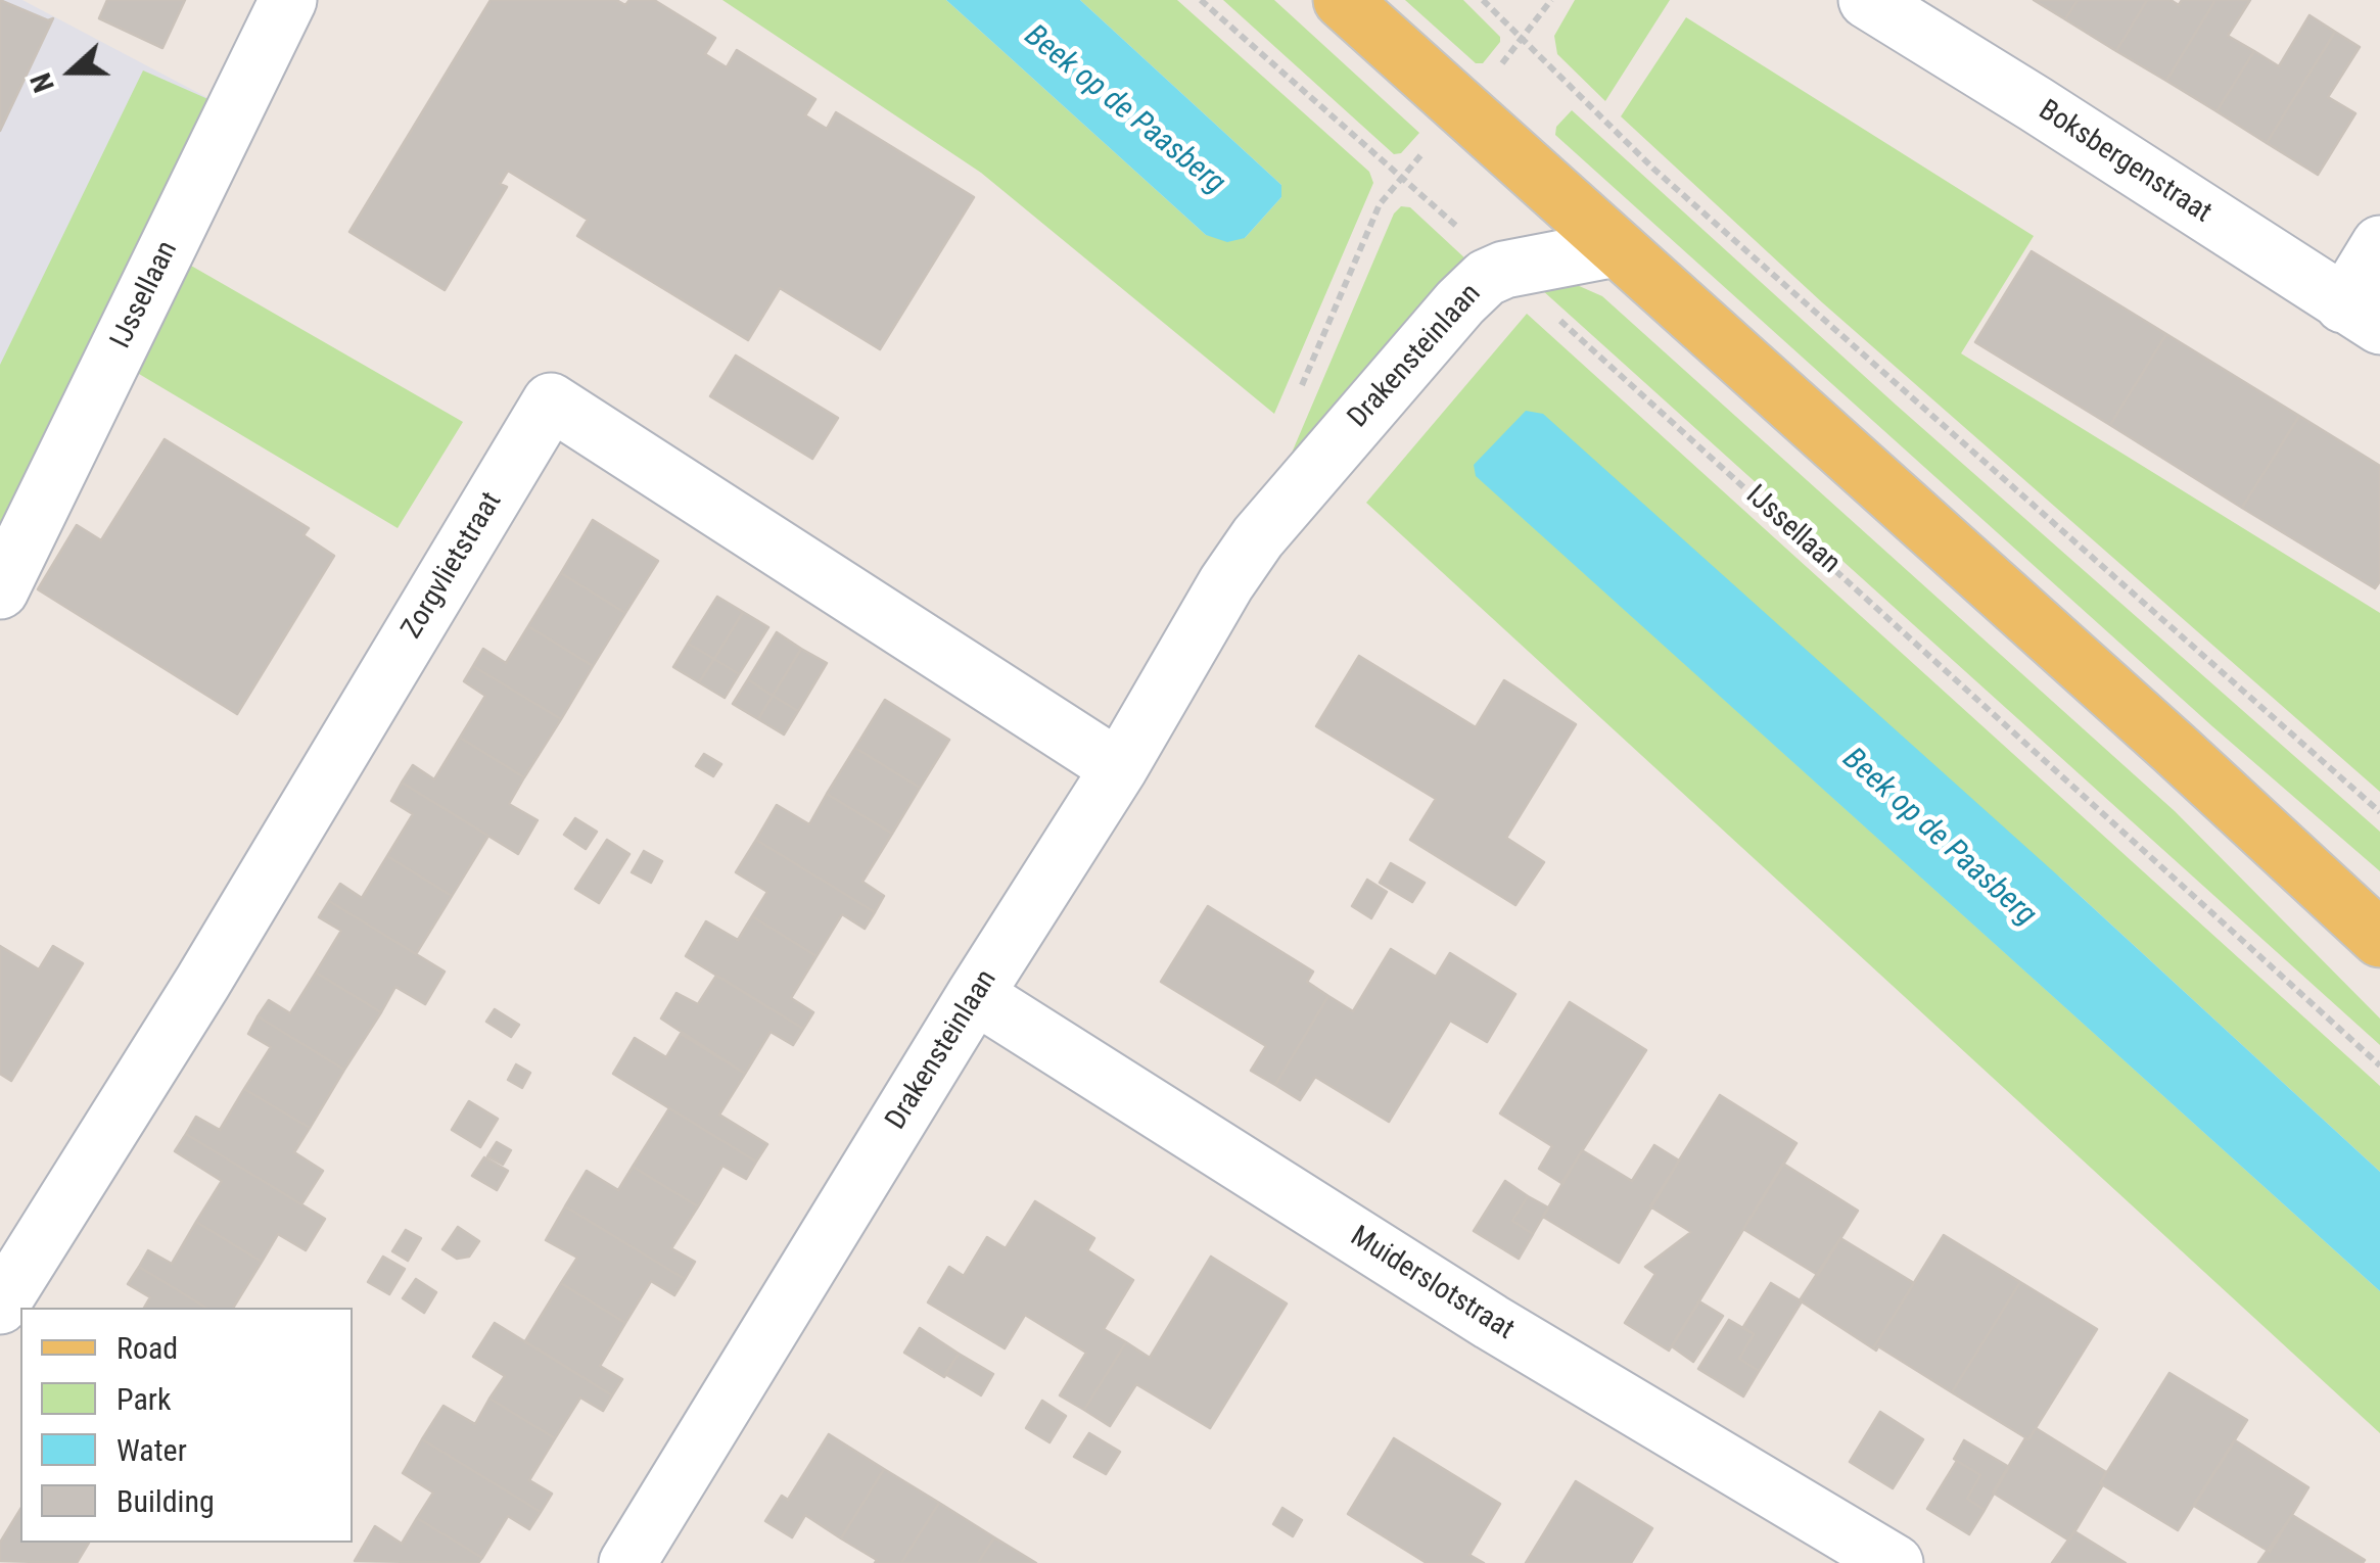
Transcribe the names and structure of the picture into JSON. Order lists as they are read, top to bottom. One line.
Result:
{"streets":{"street":["Boksbergenstraat","IJssellaan","Drakensteinlaan","Zorgvlietstraat","Muiderslotstraat"]},"crossings":[["IJssellaan","Drakensteinlaan"],["Drakensteinlaan","Zorgvlietstraat"],["Drakensteinlaan","Muiderslotstraat"]],"water":["Beek op de Paasberg"],"legend":["Road","Park","Water","Building"],"north":"left"}
